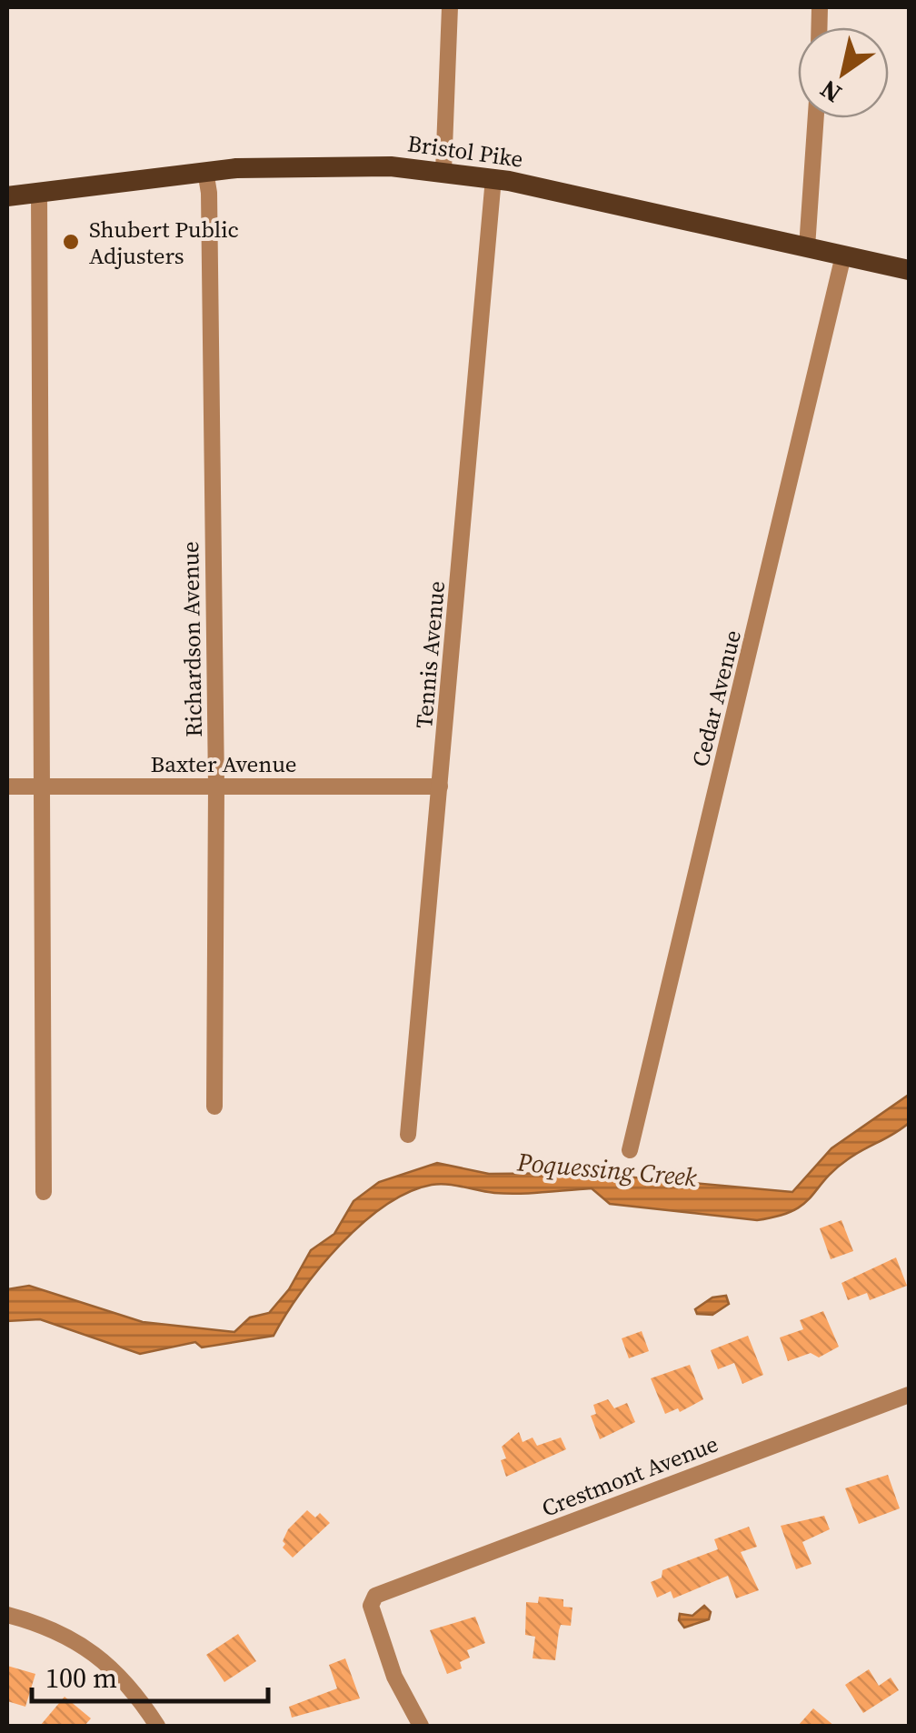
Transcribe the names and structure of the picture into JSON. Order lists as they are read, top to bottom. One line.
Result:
{"streets":{"main road":["Bristol Pike"],"street":["Richardson Avenue","Tennis Avenue","Cedar Avenue","Baxter Avenue","Crestmont Avenue"]},"crossings":[["Bristol Pike","Richardson Avenue"],["Bristol Pike","Tennis Avenue"],["Bristol Pike","Cedar Avenue"],["Richardson Avenue","Baxter Avenue"],["Tennis Avenue","Baxter Avenue"]],"water":["Poquessing Creek"],"places":["Shubert Public Adjusters"],"scale_bar":"100 m","north":"bottom left"}
